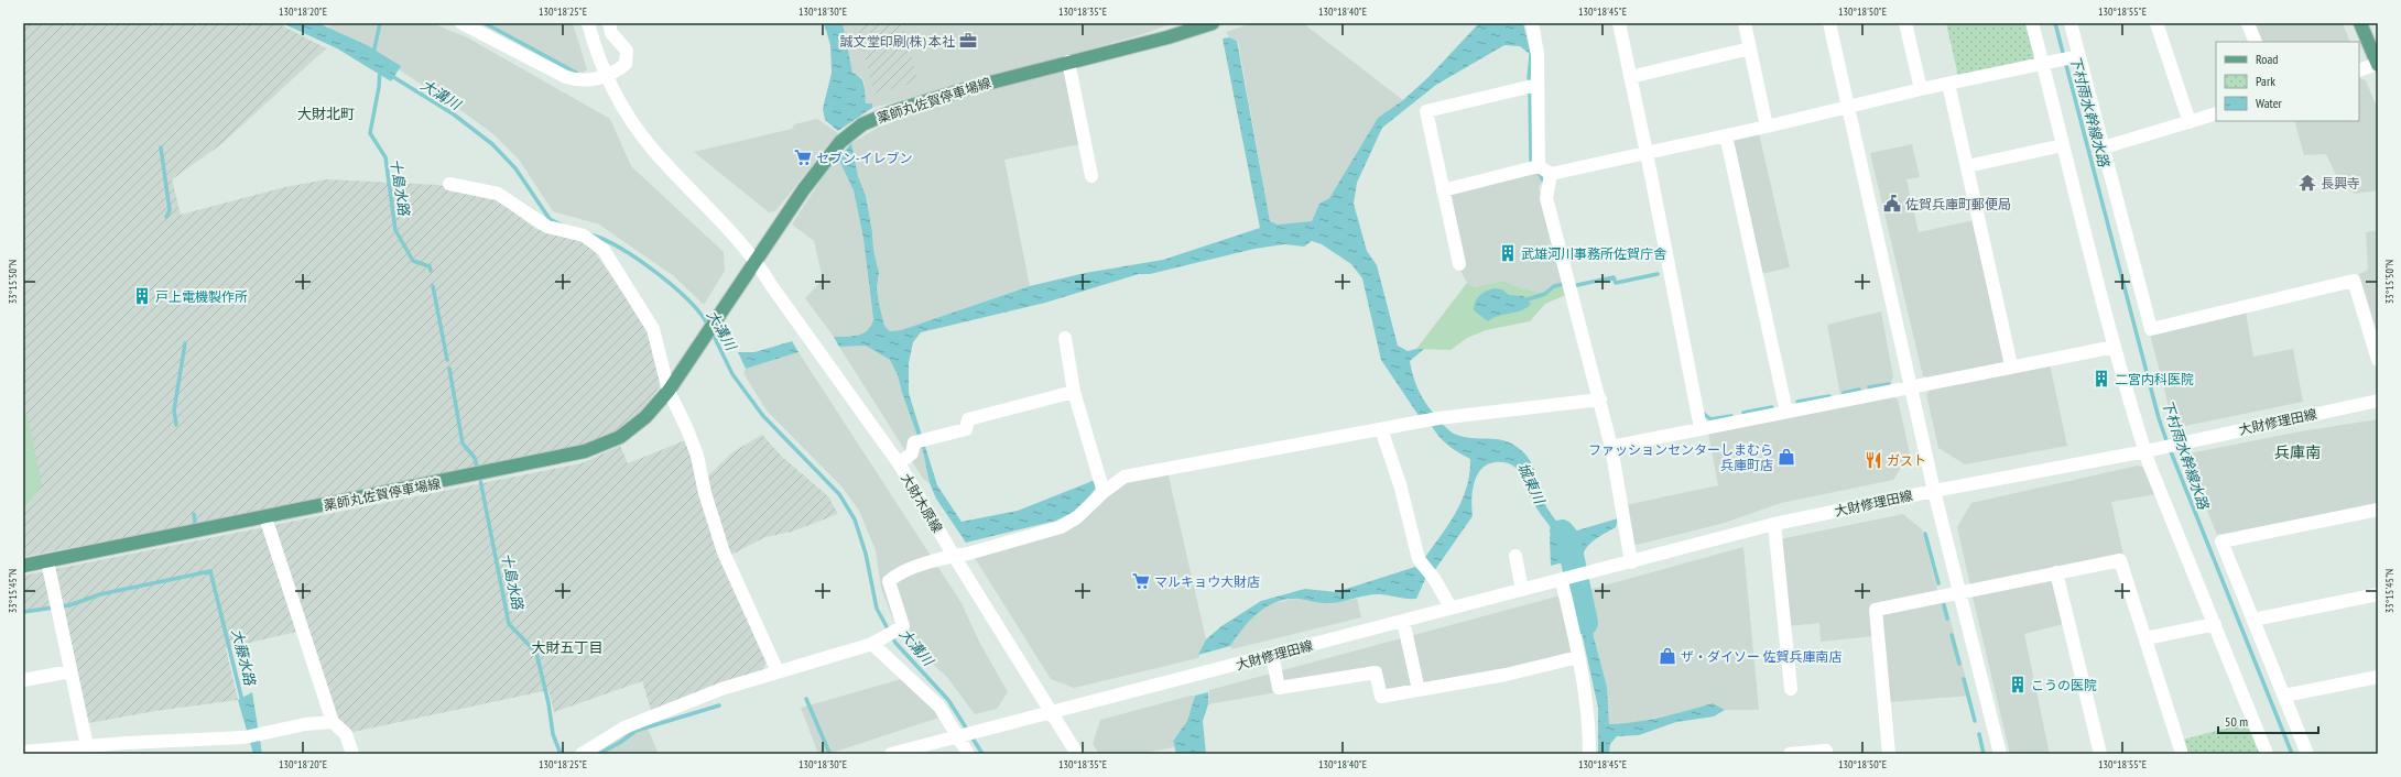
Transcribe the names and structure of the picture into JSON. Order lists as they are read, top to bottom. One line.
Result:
{"streets":{"main road":["薬師丸佐賀停車場線"],"street":["大財修理田線","大財木原線"]},"crossings":[["薬師丸佐賀停車場線","大財木原線"],["大財修理田線","大財木原線"]],"districts":["大財北町","兵庫南","大財五丁目"],"water":["大溝川","下村雨水幹線水路","十島水路","城東川","大藤水路"],"places":{"office":["誠文堂印刷(株) 本社"],"supermarket":["セブン-イレブン","マルキョウ大財店"],"temple":["長興寺"],"public building":["佐賀兵庫町郵便局"],"building":["武雄河川事務所佐賀庁舎","戸上電機製作所","二宮内科医院","こうの医院"],"shop":["ファッションセンターしまむら 兵庫町店","ザ・ダイソー 佐賀兵庫南店"],"restaurant":["ガスト"]},"legend":["Road","Park","Water"],"scale_bar":"50 m","coordinates":["130°18'20\"E","130°18'25\"E","130°18'30\"E","130°18'35\"E","130°18'40\"E","130°18'45\"E","130°18'50\"E","130°18'55\"E","33°15'50\"N","33°15'45\"N"]}
